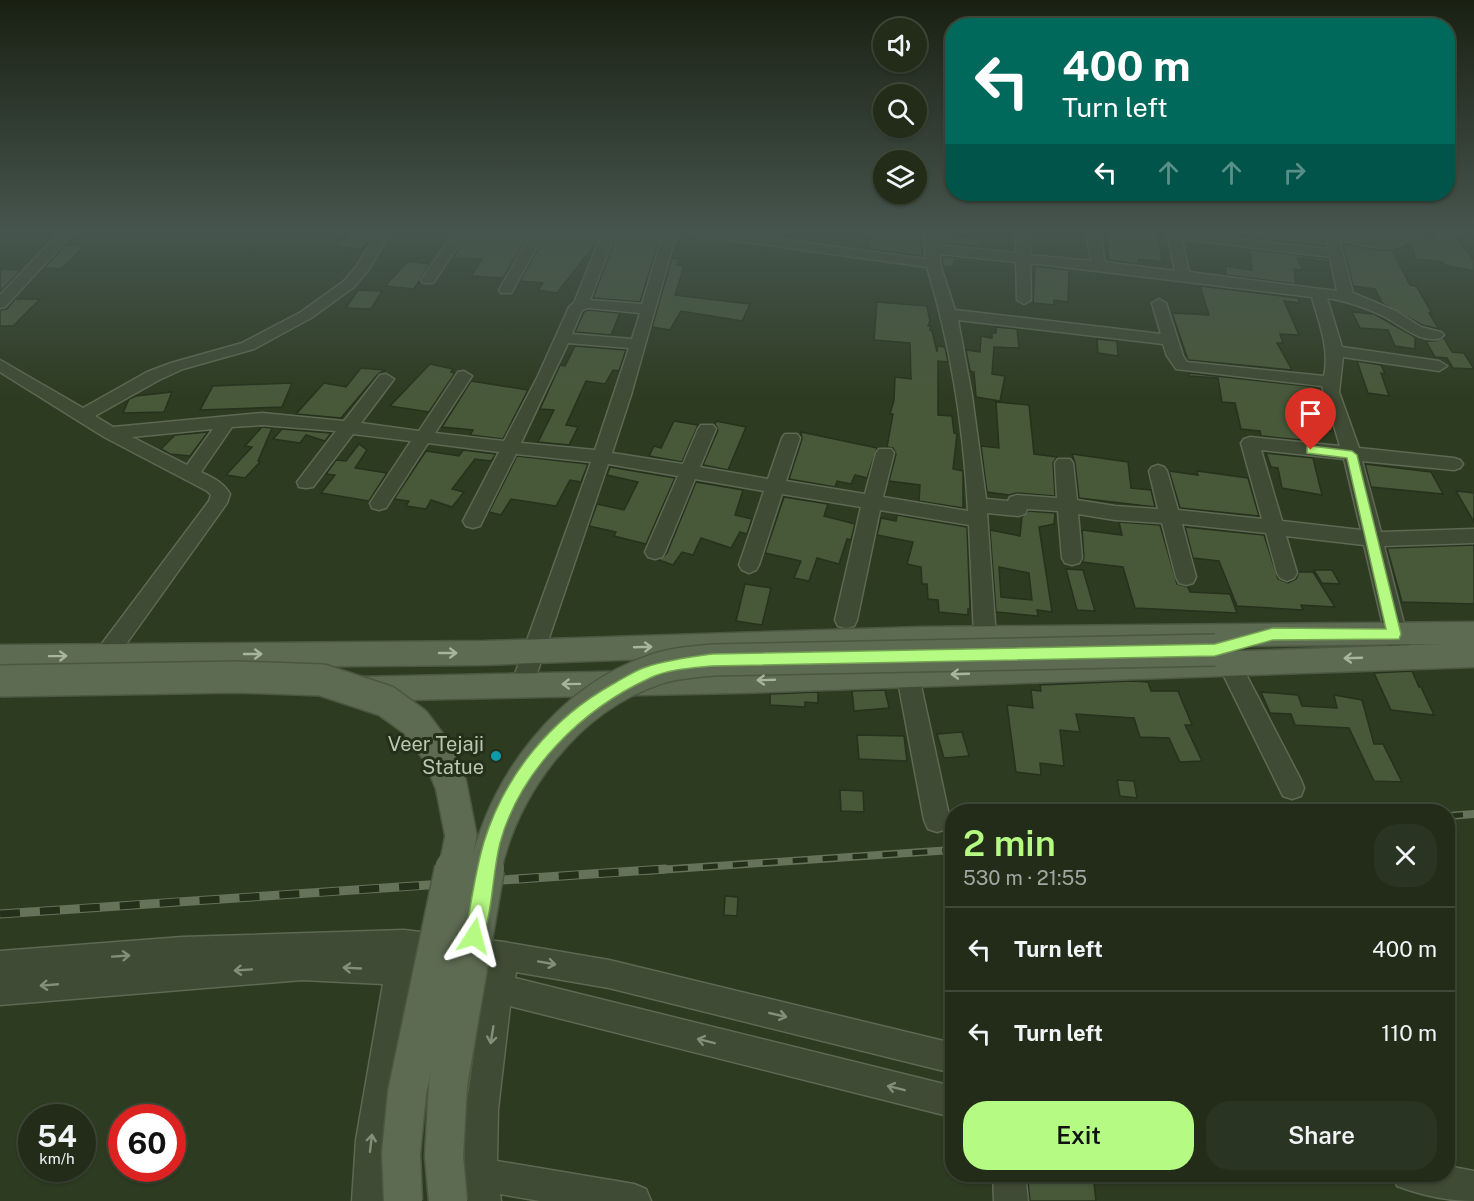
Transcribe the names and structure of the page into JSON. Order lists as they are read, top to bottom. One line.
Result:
{"places":["Veer Tejaji Statue"],"page":{"turn":["400 m","Turn left"],"heading":["2 min","530 m · 21:55"],"list":[{"name":"Turn left","value":"400 m"},{"name":"Turn left","value":"110 m"}],"buttons":["Exit","Share"],"speed":"54 km/h","limit":"60"}}
